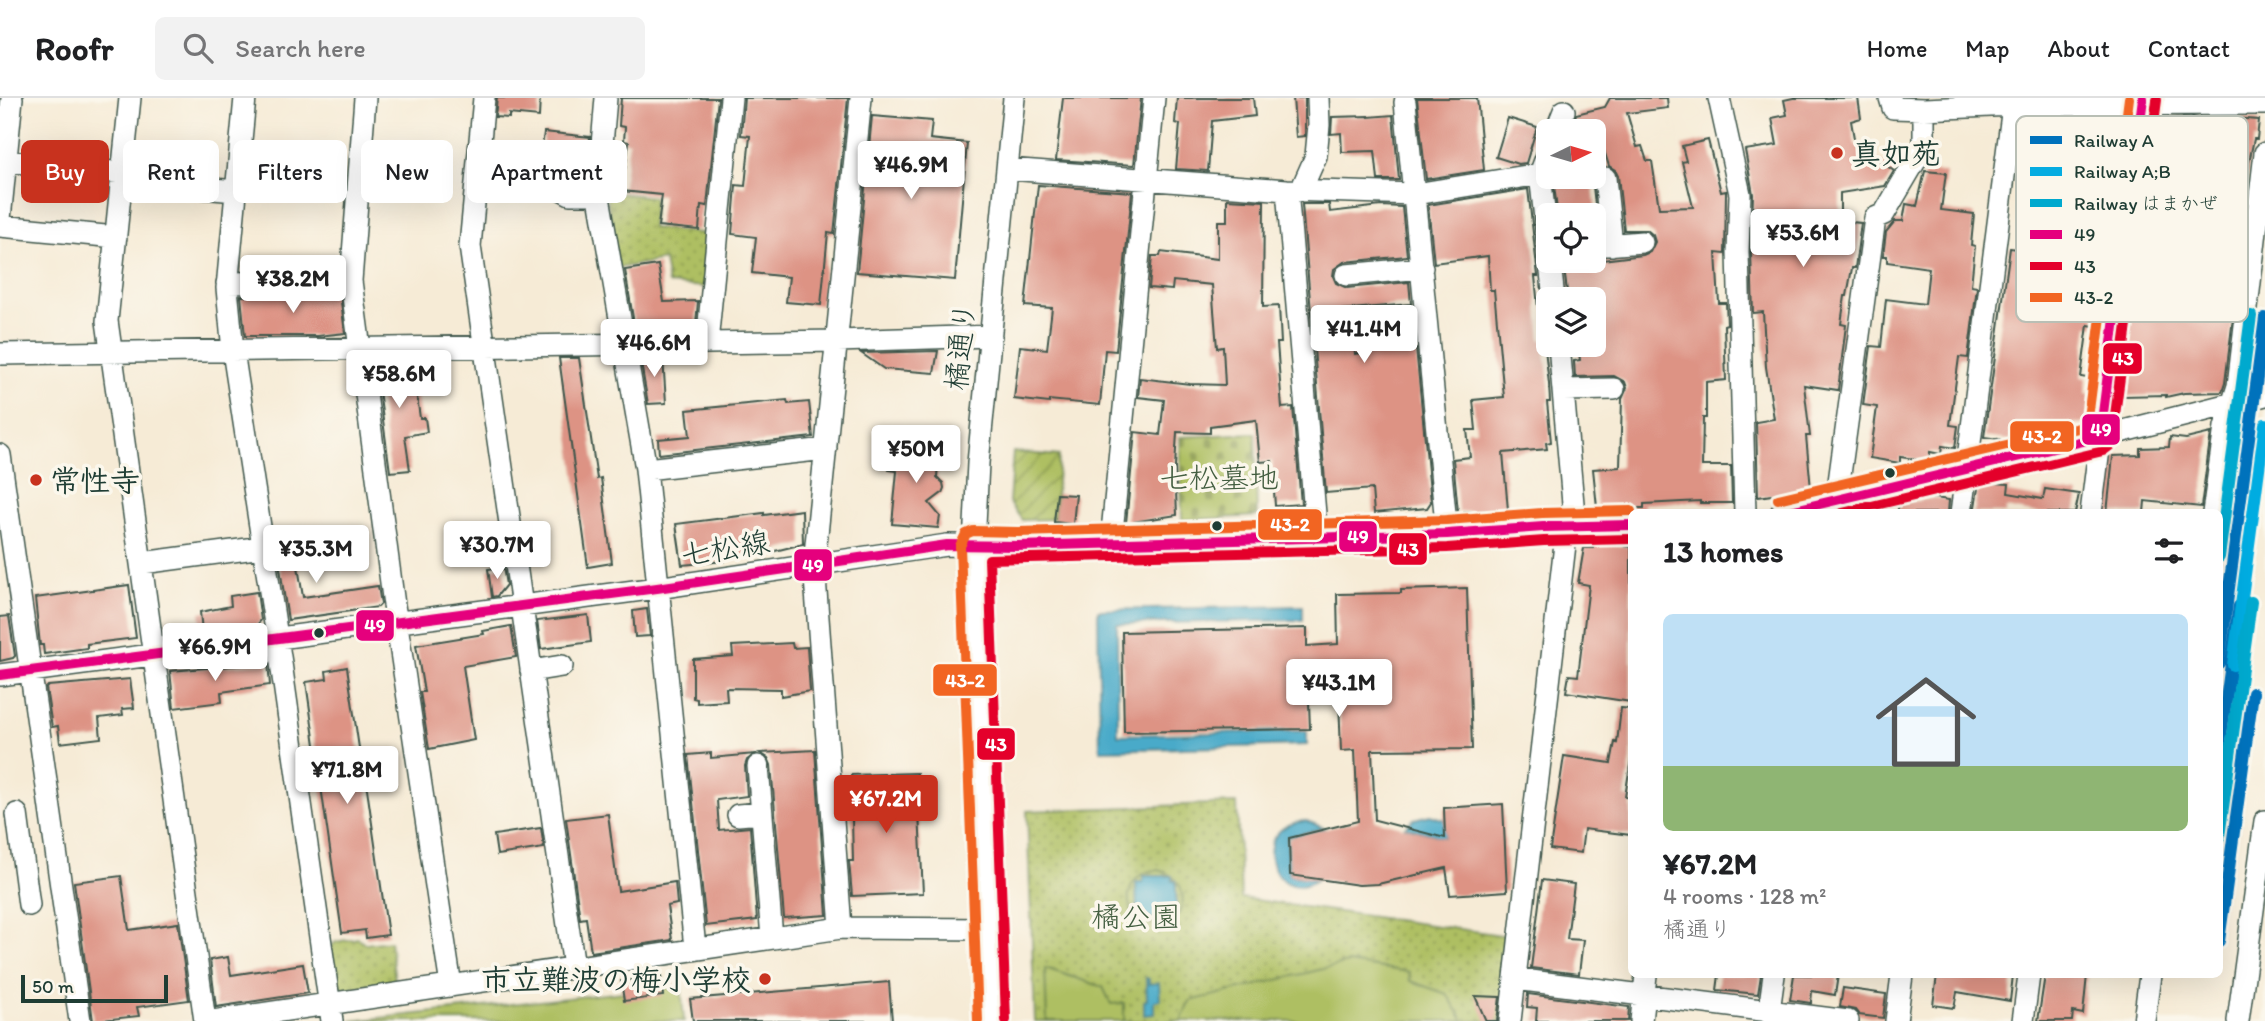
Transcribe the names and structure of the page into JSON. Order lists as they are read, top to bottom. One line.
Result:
{"streets":{"street":["橘通り","七松線"]},"crossings":[["橘通り","七松線"]],"parks":["七松墓地","橘公園"],"places":["真如苑","常性寺","市立難波の梅小学校"],"lines":["transit line 49","transit line 43-2","transit line 43","rail line はまかぜ","rail line A","rail line A;B"],"legend":["Railway A","Railway A;B","Railway はまかぜ","49","43","43-2"],"scale_bar":"50 m","north":"right","page":{"header":"Roofr","search":"Search here","nav":["Home","Map","About","Contact"],"chip":["Buy","Rent","Filters","New","Apartment"],"price":["¥46.9M","¥53.6M","¥38.2M","¥41.4M","¥46.6M","¥58.6M","¥50M","¥30.7M","¥35.3M","¥66.9M","¥43.1M","¥71.8M","¥67.2M"],"heading":"13 homes","list":[{"name":"¥67.2M","note":"4 rooms · 128 m² · 橘通り"}],"scale":"50 m"}}
